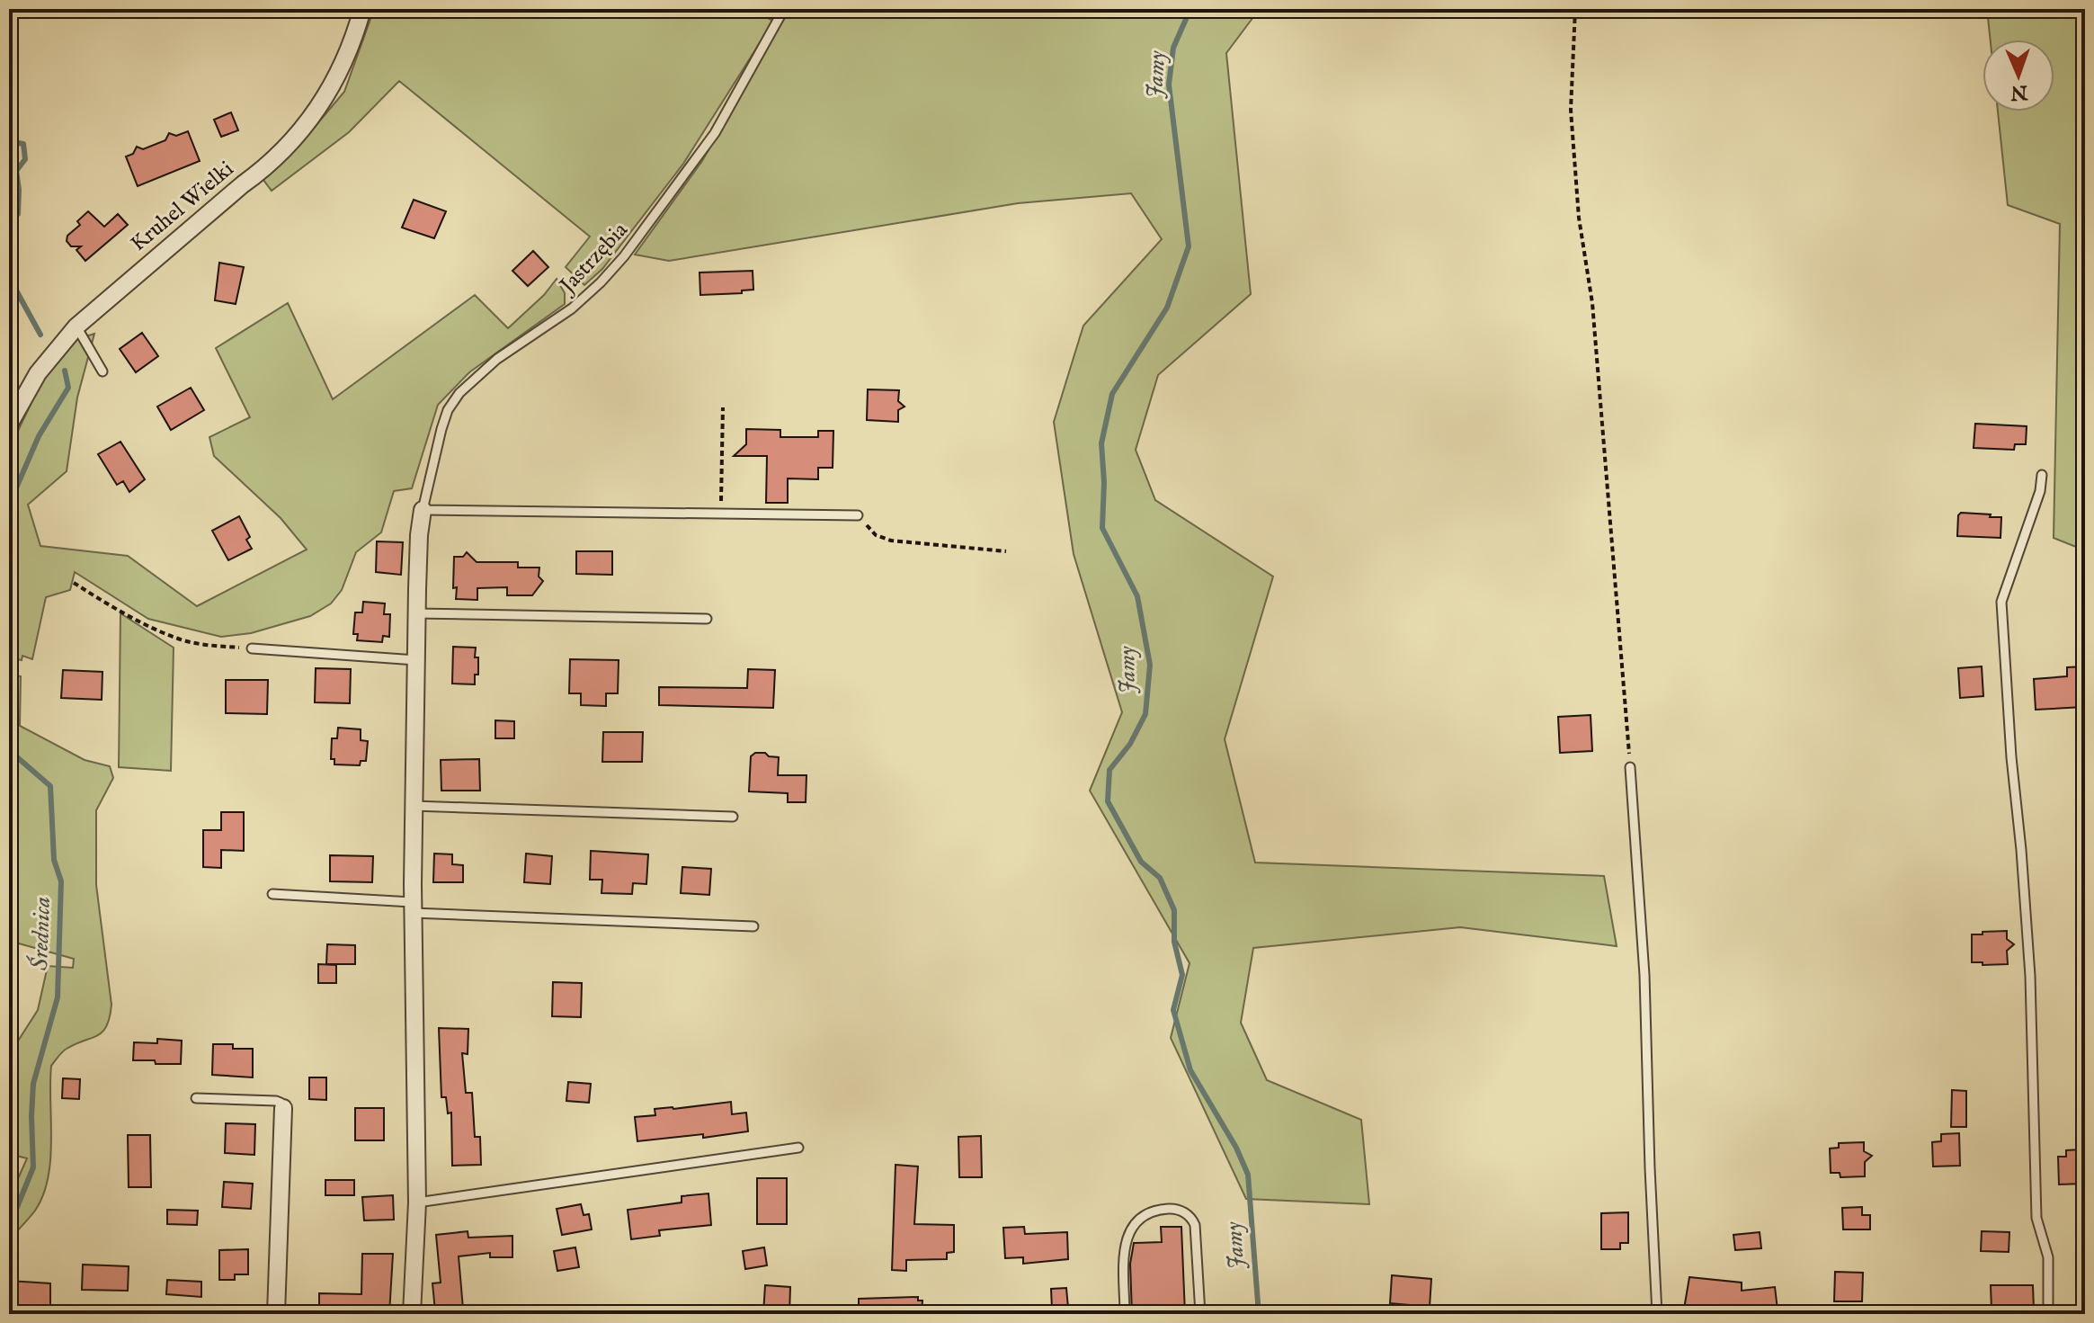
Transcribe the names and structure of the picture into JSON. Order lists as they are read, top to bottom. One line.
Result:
{"streets":{"street":["Kruhel Wielki"],"lane":["Jastrzębia"]},"water":["Jamy","Średnica"],"north":"bottom"}
